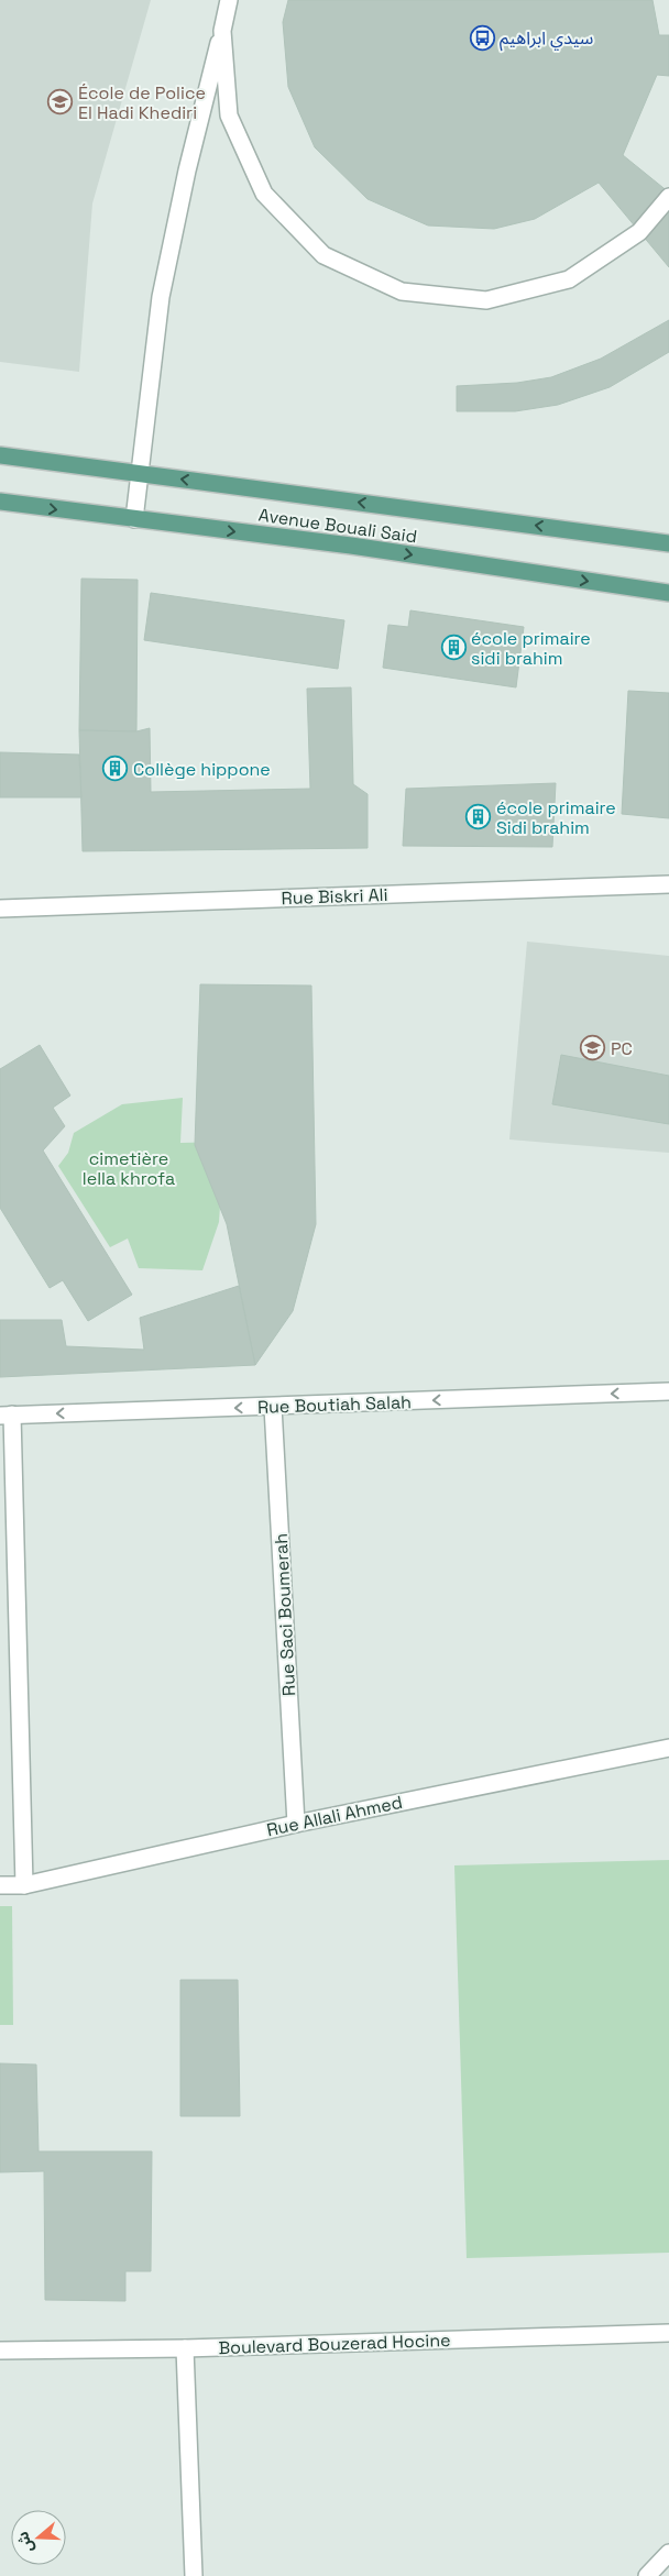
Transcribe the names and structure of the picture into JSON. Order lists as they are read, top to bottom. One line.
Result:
{"streets":{"main road":["Avenue Bouali Said"],"street":["Rue Biskri Ali","Rue Boutiah Salah","Rue Saci Boumerah","Rue Allali Ahmed","Boulevard Bouzerad Hocine"]},"crossings":[["Rue Boutiah Salah","Rue Saci Boumerah"],["Rue Saci Boumerah","Rue Allali Ahmed"]],"one_way":["Rue Boutiah Salah"],"parks":["cimetière lella khrofa"],"places":{"bus stop":["سيدي ابراهيم"],"school or university":["École de Police El Hadi Khediri","PC"],"building":["école primaire sidi brahim","Collège hippone","école primaire Sidi brahim"]},"north":"left"}
